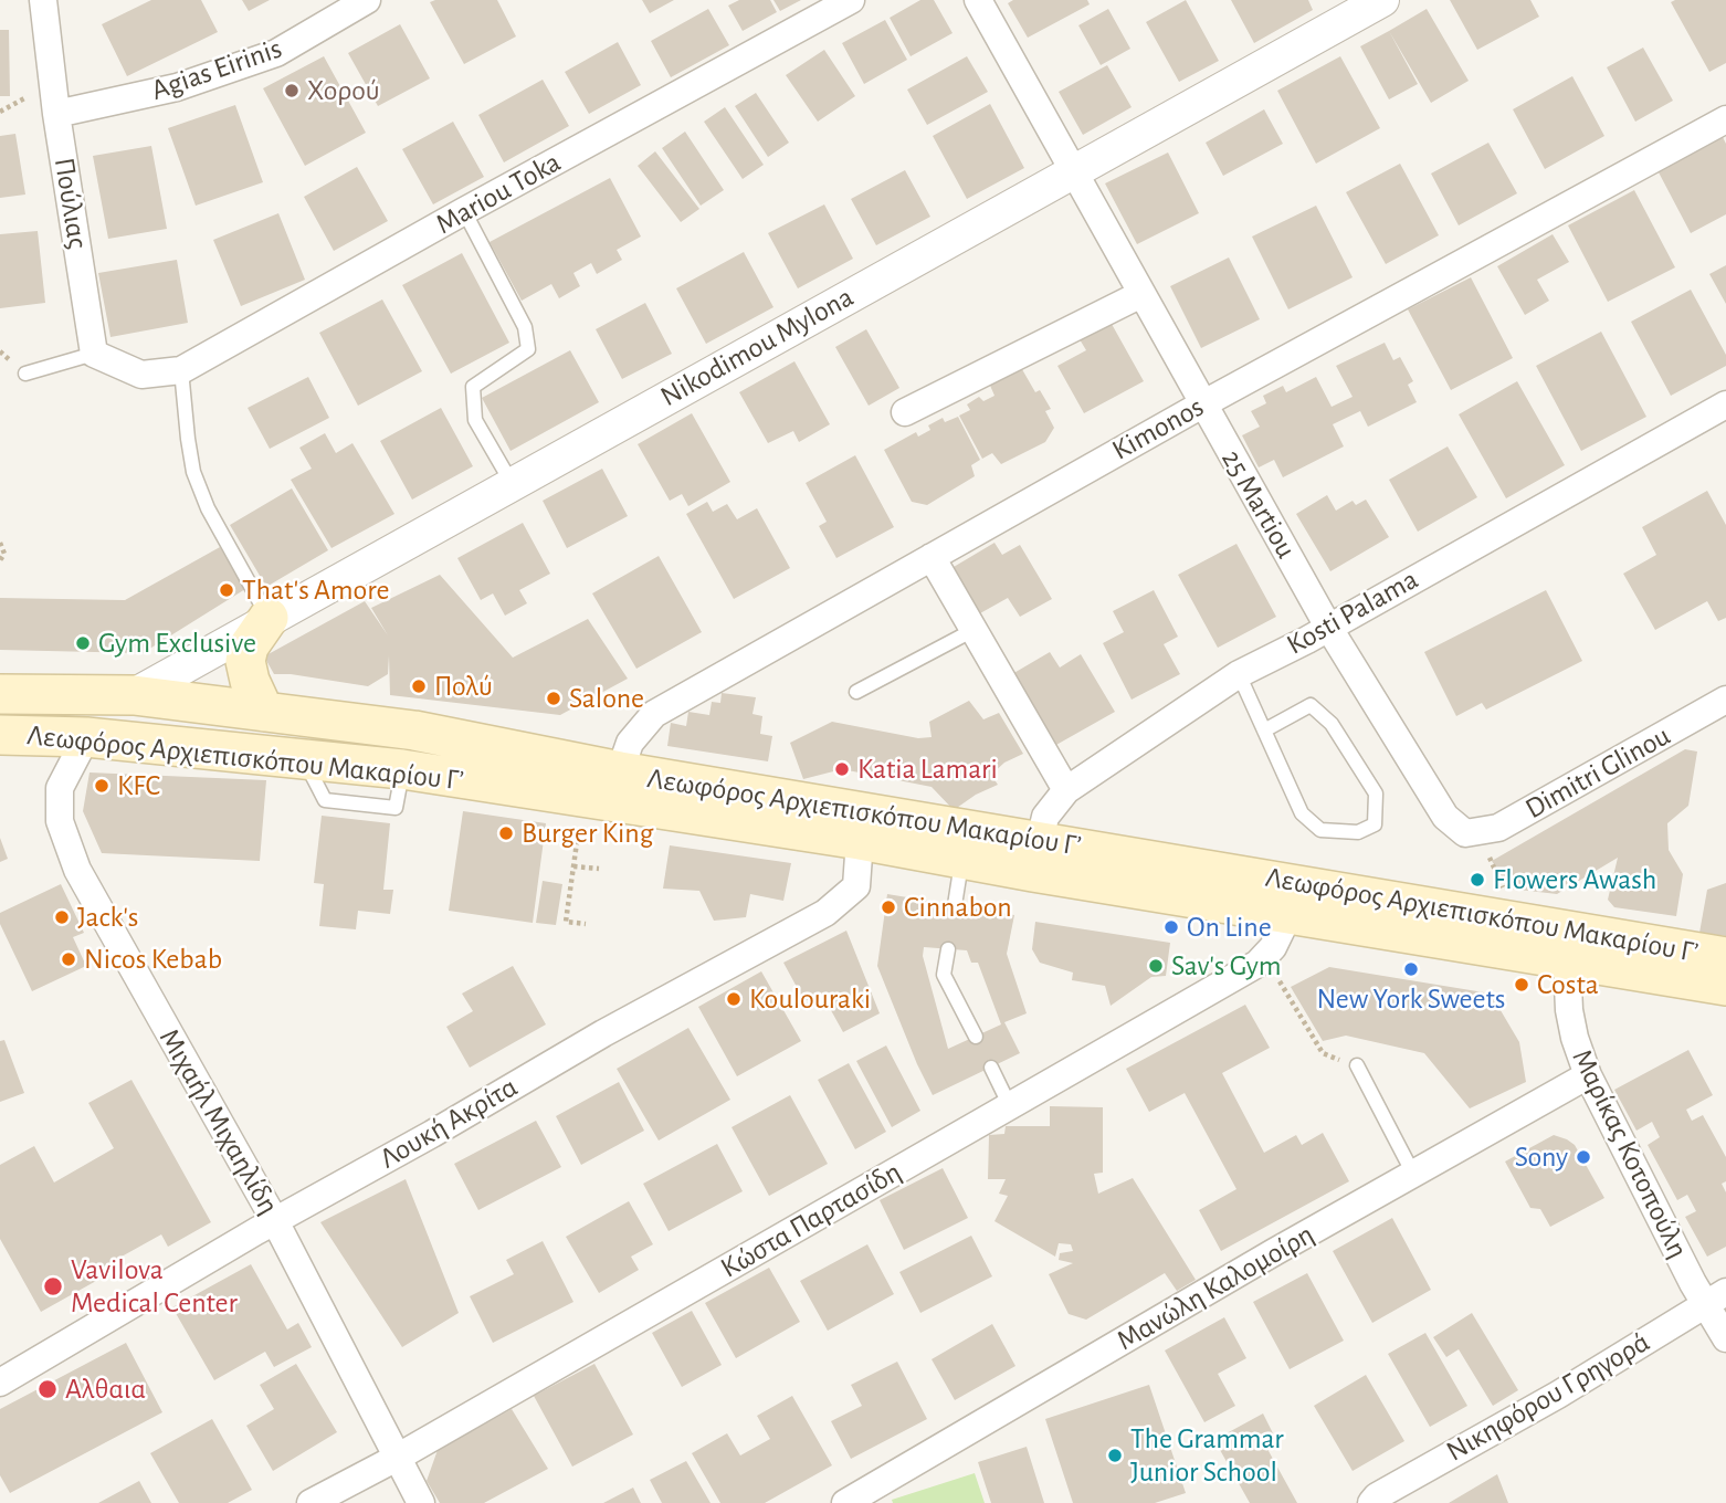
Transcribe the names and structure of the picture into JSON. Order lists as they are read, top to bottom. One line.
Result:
{"streets":{"main road":["Λεωφόρος Αρχιεπισκόπου Μακαρίου Γ’"],"street":["Agias Eirinis","Mariou Toka","Πούλιας","Nikodimou Mylona","Kimonos","25 Martiou","Kosti Palama","Dimitri Glinou","Μιχαήλ Μιχαηλίδη","Λουκή Ακρίτα","Μαρίκας Κοτοπούλη","Κώστα Παρτασίδη","Μανώλη Καλομοίρη","Νικηφόρου Γρηγορά"]},"crossings":[["Agias Eirinis","Πούλιας"],["Mariou Toka","Πούλιας"],["Nikodimou Mylona","25 Martiou"],["Nikodimou Mylona","Λεωφόρος Αρχιεπισκόπου Μακαρίου Γ’"],["Kimonos","25 Martiou"],["Kimonos","Λεωφόρος Αρχιεπισκόπου Μακαρίου Γ’"],["25 Martiou","Kosti Palama"],["25 Martiou","Dimitri Glinou"],["Kosti Palama","Λεωφόρος Αρχιεπισκόπου Μακαρίου Γ’"],["Λεωφόρος Αρχιεπισκόπου Μακαρίου Γ’","Μιχαήλ Μιχαηλίδη"],["Λεωφόρος Αρχιεπισκόπου Μακαρίου Γ’","Λουκή Ακρίτα"],["Λεωφόρος Αρχιεπισκόπου Μακαρίου Γ’","Μαρίκας Κοτοπούλη"],["Λεωφόρος Αρχιεπισκόπου Μακαρίου Γ’","Κώστα Παρτασίδη"],["Μιχαήλ Μιχαηλίδη","Λουκή Ακρίτα"],["Μιχαήλ Μιχαηλίδη","Κώστα Παρτασίδη"],["Μαρίκας Κοτοπούλη","Μανώλη Καλομοίρη"],["Μαρίκας Κοτοπούλη","Νικηφόρου Γρηγορά"]],"places":["Χορού","That's Amore","Gym Exclusive","Πολύ","Salone","Katia Lamari","KFC","Burger King","Flowers Awash","Cinnabon","Jack's","On Line","Nicos Kebab","Sav's Gym","New York Sweets","Costa","Koulouraki","Sony","Vavilova Medical Center","Αλθαια","The Grammar Junior School"]}
